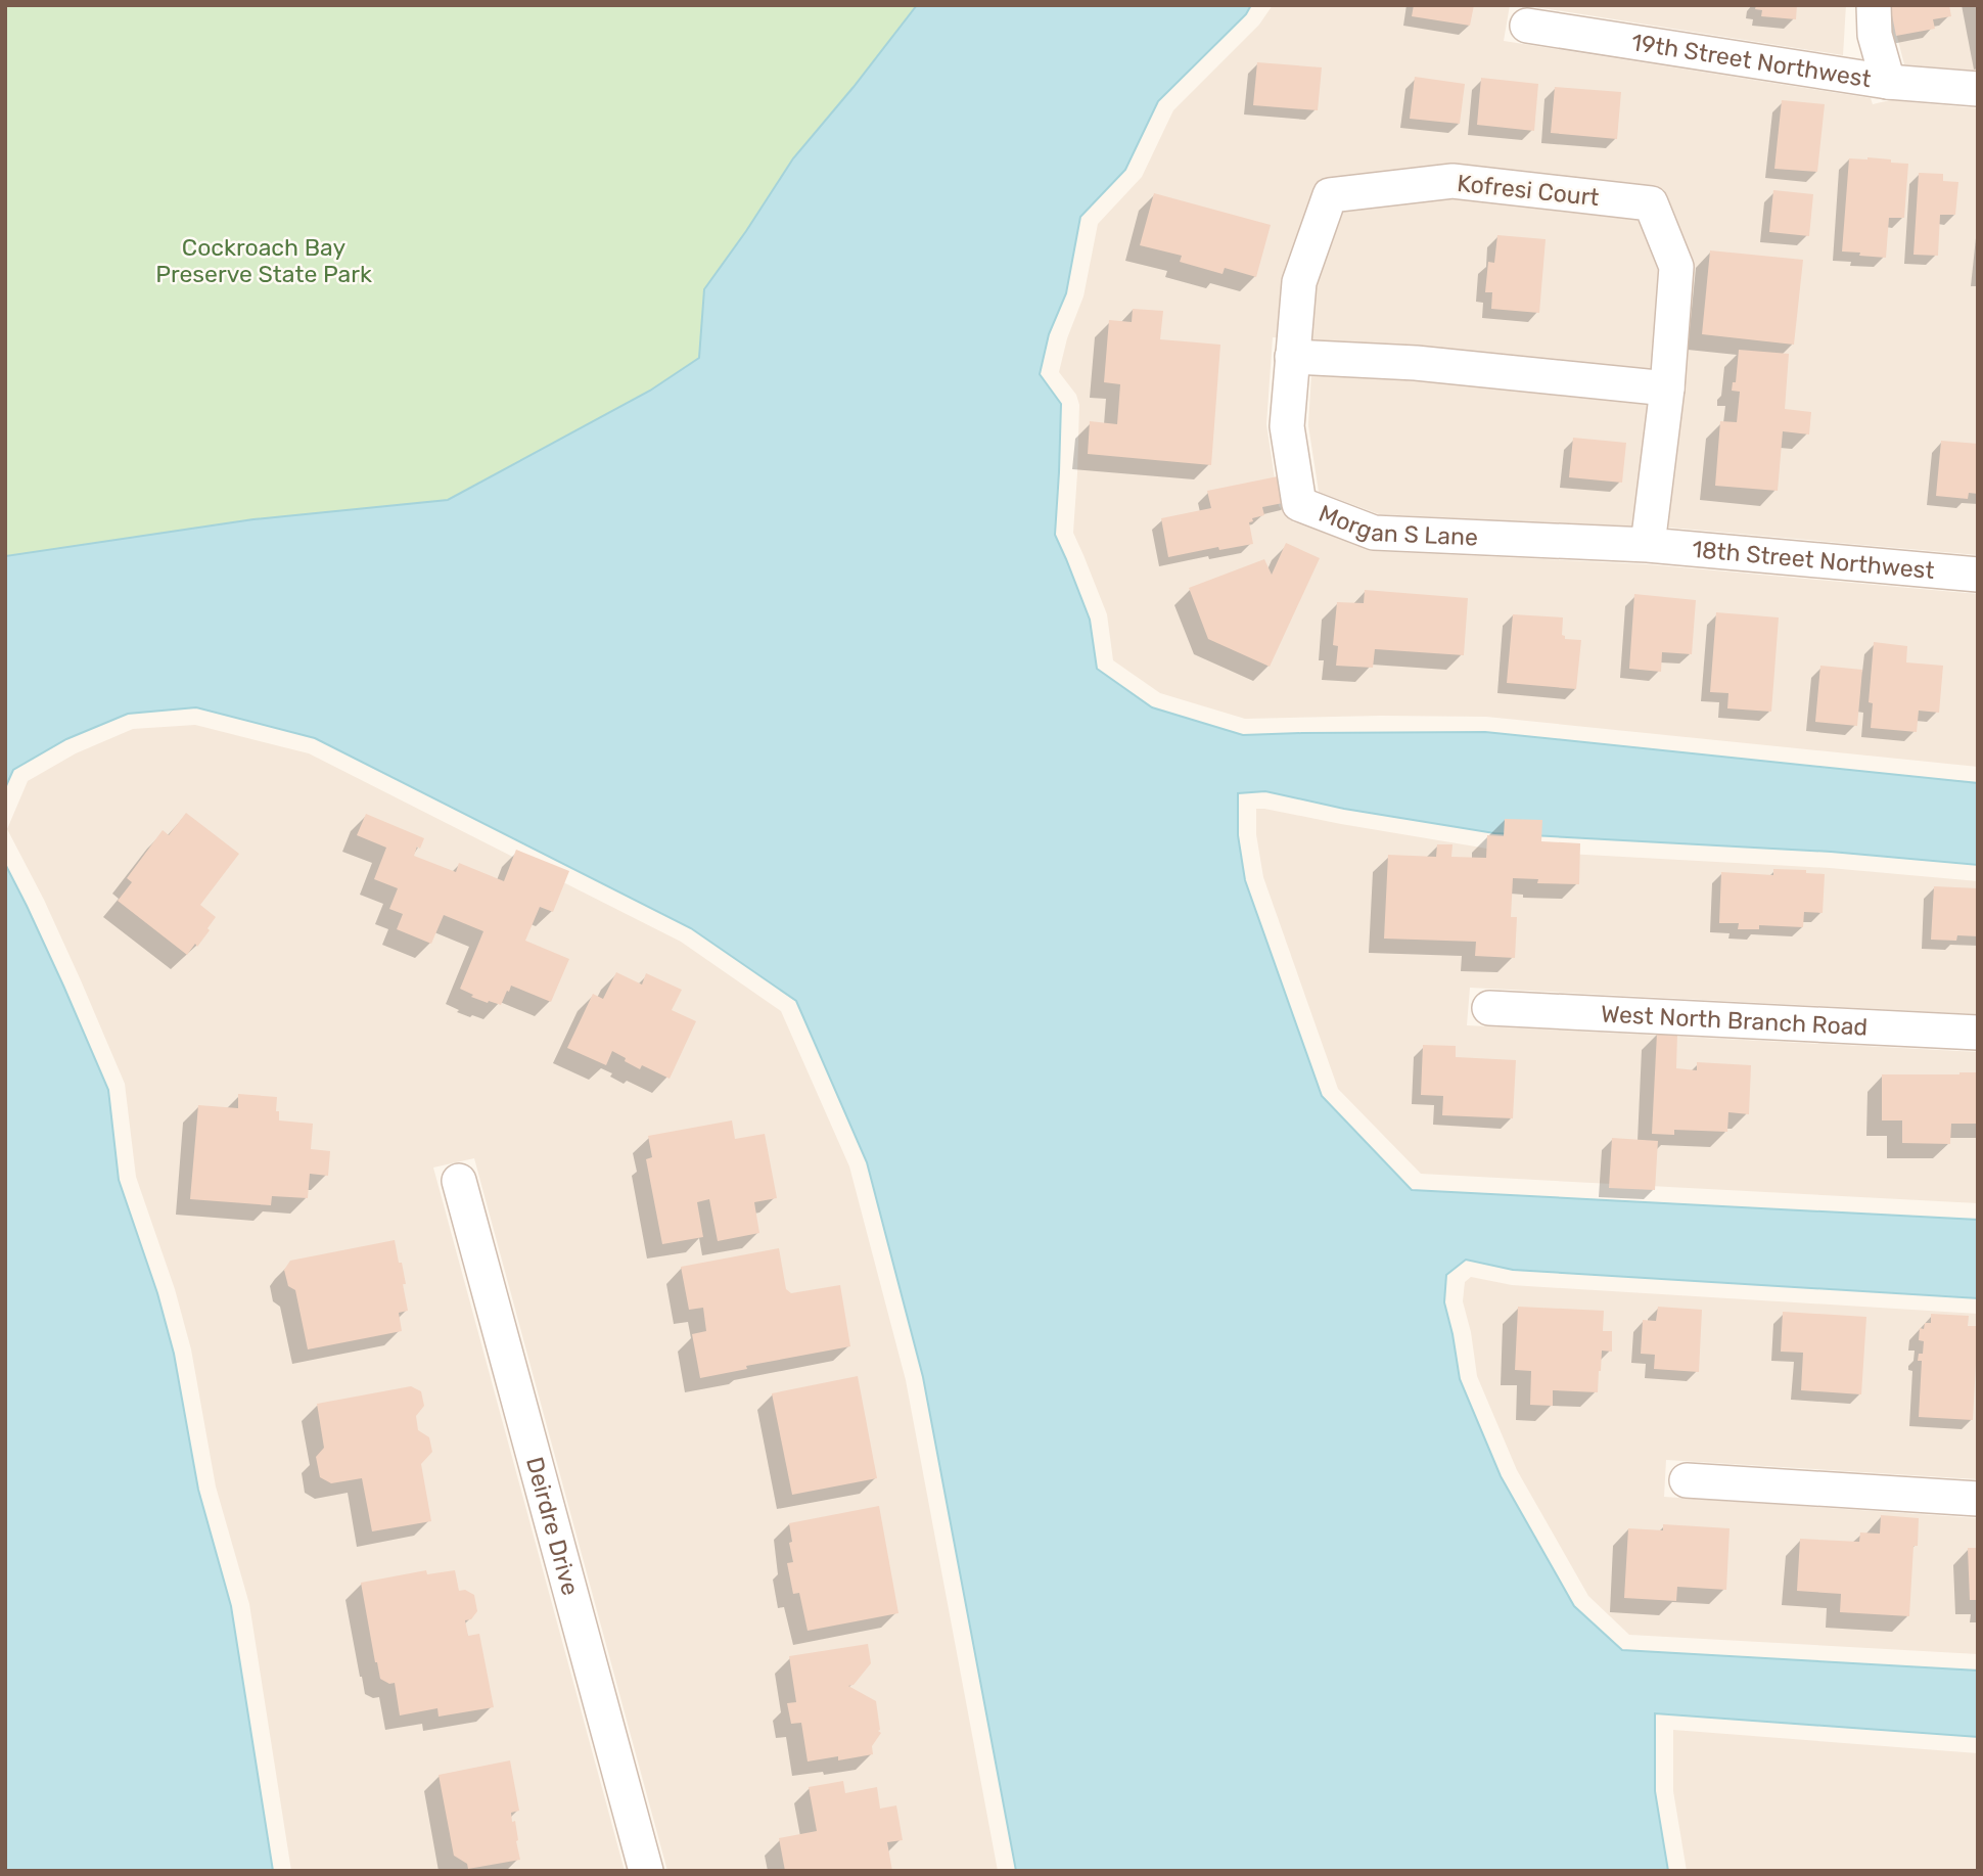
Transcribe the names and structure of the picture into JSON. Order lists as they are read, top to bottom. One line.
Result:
{"streets":{"street":["19th Street Northwest","Kofresi Court","Morgan S Lane","18th Street Northwest","West North Branch Road","Deirdre Drive"]},"crossings":[["Kofresi Court","Morgan S Lane"],["Kofresi Court","18th Street Northwest"],["Morgan S Lane","18th Street Northwest"]],"parks":["Cockroach Bay Preserve State Park"]}
